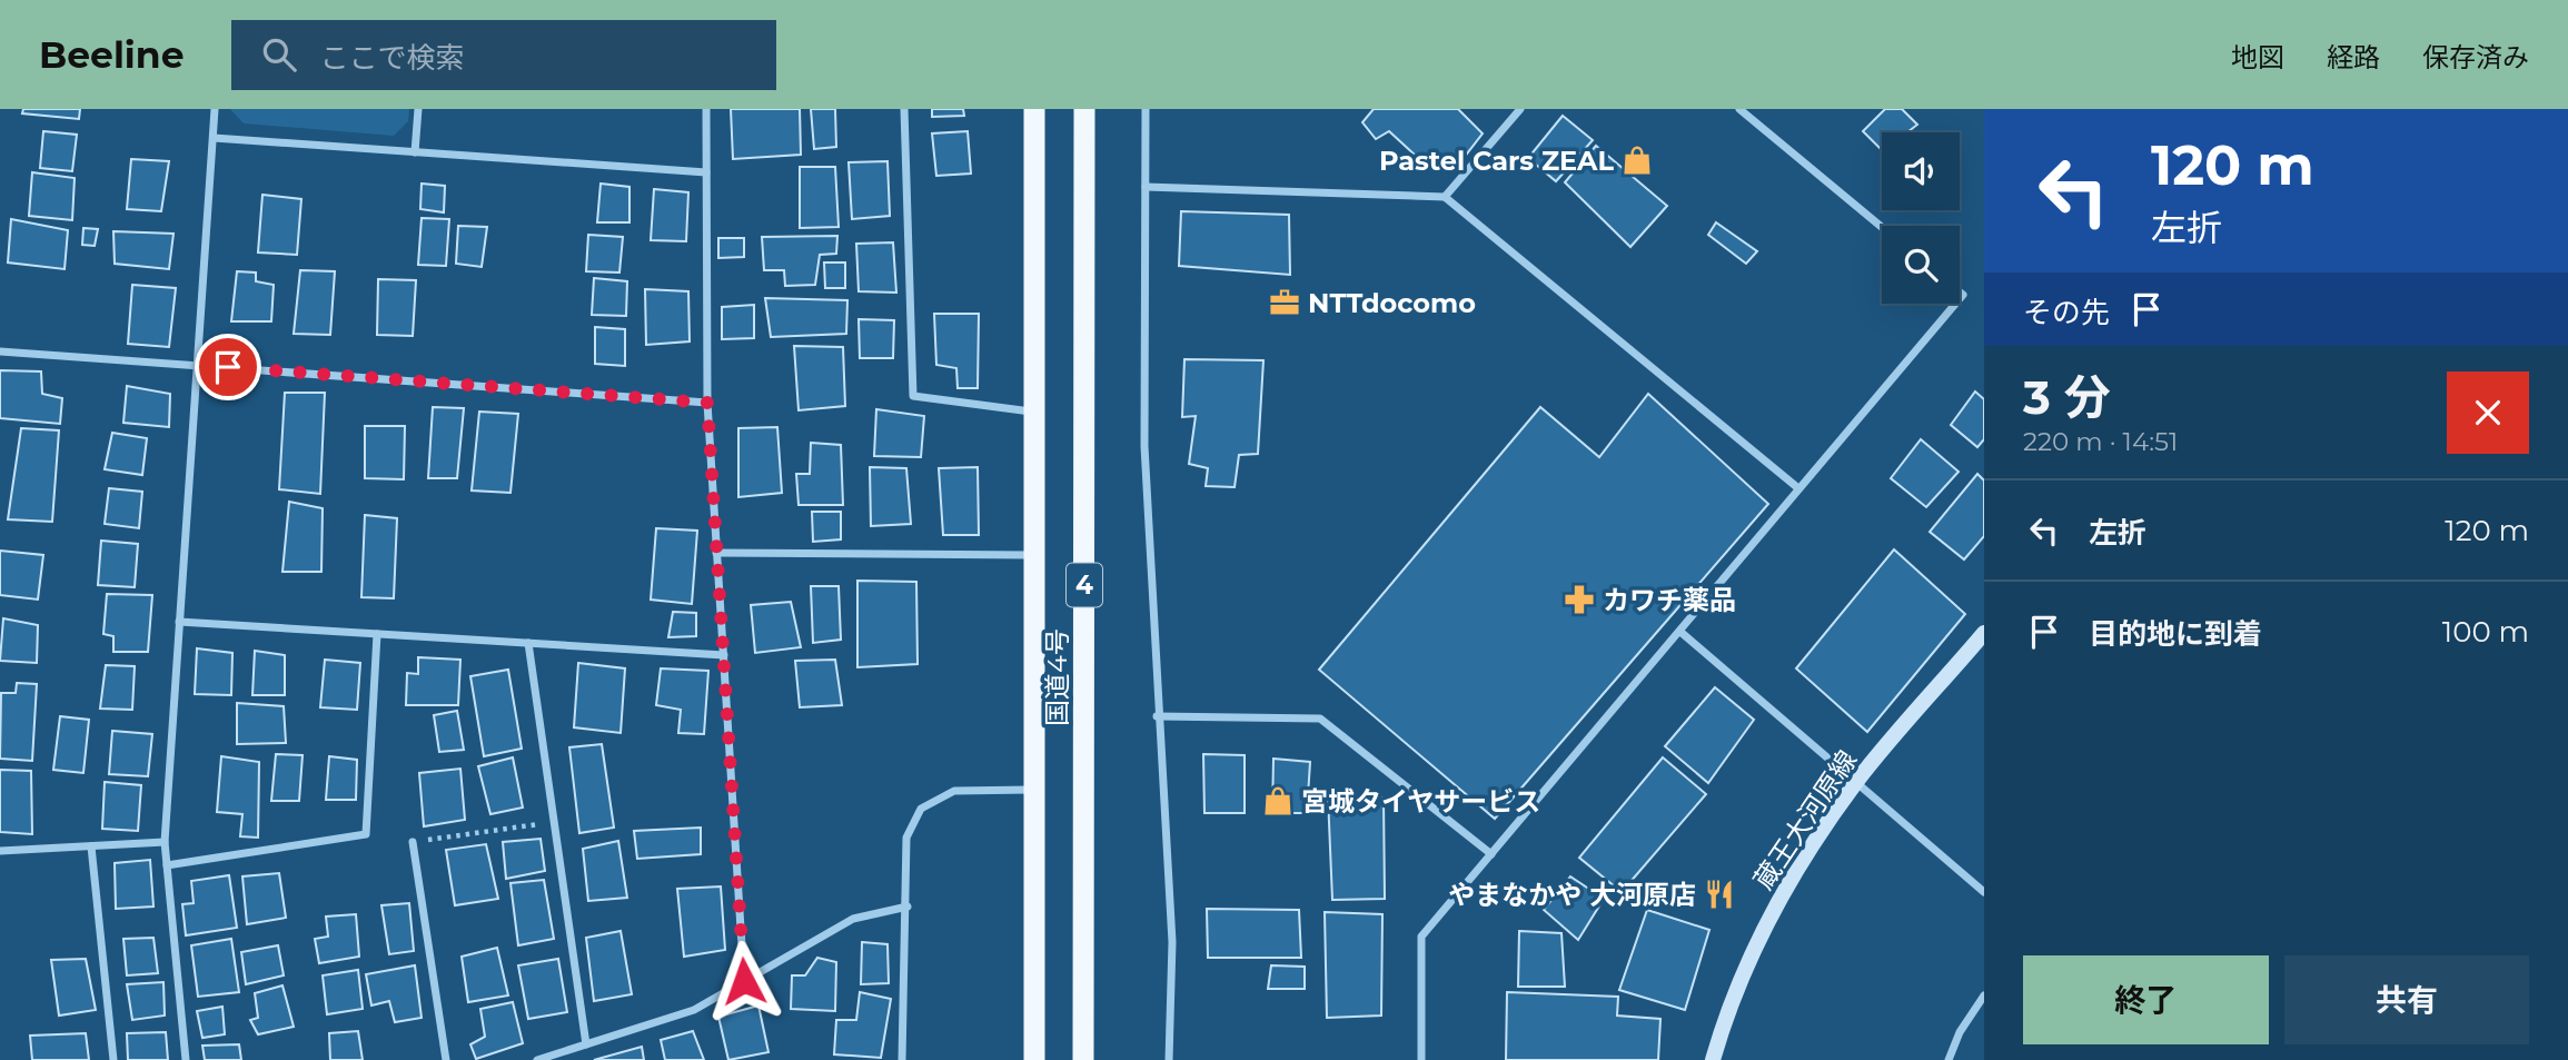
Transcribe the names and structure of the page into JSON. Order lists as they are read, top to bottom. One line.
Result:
{"streets":{"highway":["4","国道4号"],"main road":["蔵王大河原線"]},"places":{"shop":["Pastel Cars ZEAL","宮城タイヤサービス"],"office":["NTTdocomo"],"pharmacy":["カワチ薬品"],"restaurant":["やまなかや 大河原店"]},"page":{"header":"Beeline","search":"ここで検索","nav":["地図","経路","保存済み"],"turn":["120 m","左折"],"then":"その先","heading":["3 分","220 m · 14:51"],"list":[{"name":"左折","value":"120 m"},{"name":"目的地に到着","value":"100 m"}],"buttons":["終了","共有"]}}
